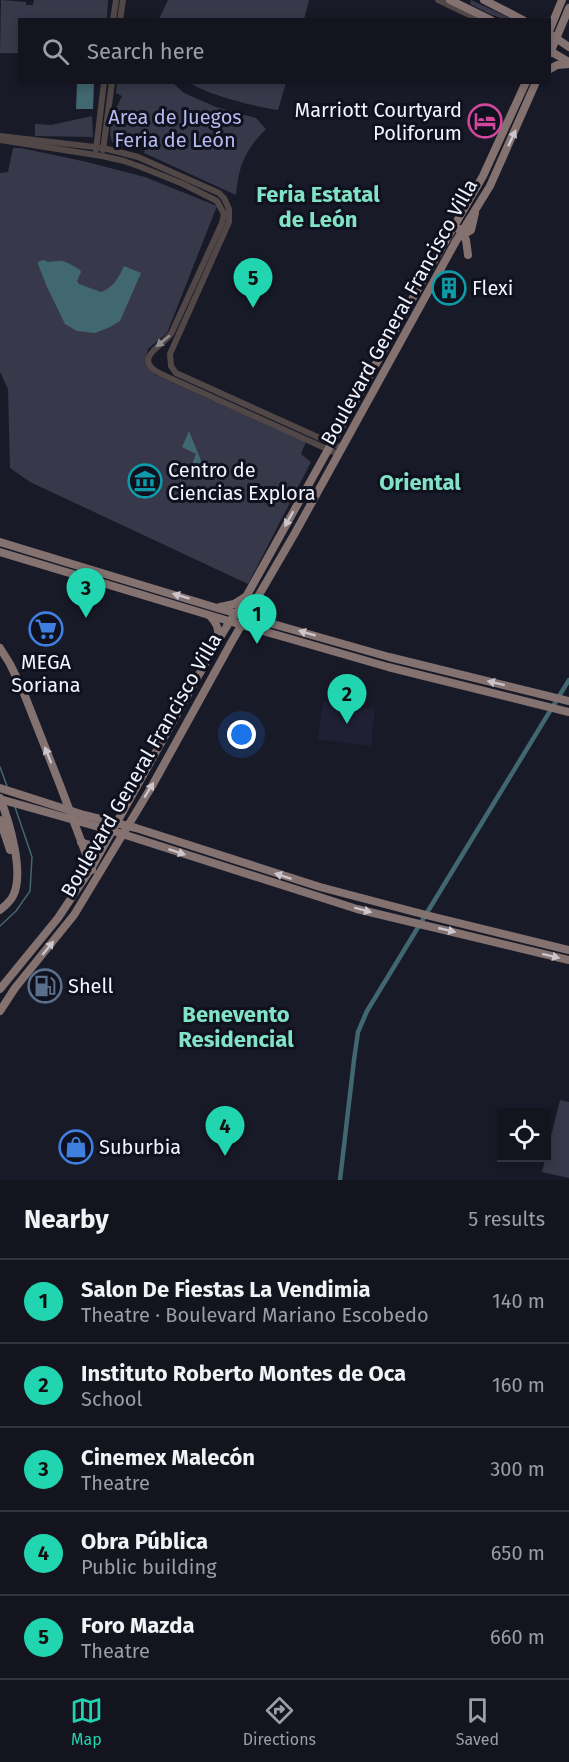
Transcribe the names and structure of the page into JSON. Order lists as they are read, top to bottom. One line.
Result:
{"streets":{"main road":["Boulevard General Francisco Villa"]},"districts":["Feria Estatal de León","Oriental","Benevento Residencial"],"parks":["Area de Juegos Feria de León"],"places":{"hotel":["Marriott Courtyard Poliforum"],"building":["Flexi"],"museum":["Centro de Ciencias Explora"],"supermarket":["MEGA Soriana"],"fuel station":["Shell"],"shop":["Suburbia"]},"page":{"search":"Search here","pins":["5","3","1","2","4"],"heading":["Nearby","5 results"],"list":[{"mark":"1","name":"Salon De Fiestas La Vendimia","note":"Theatre · Boulevard Mariano Escobedo","value":"140 m"},{"mark":"2","name":"Instituto Roberto Montes de Oca","note":"School","value":"160 m"},{"mark":"3","name":"Cinemex Malecón","note":"Theatre","value":"300 m"},{"mark":"4","name":"Obra Pública","note":"Public building","value":"650 m"},{"mark":"5","name":"Foro Mazda","note":"Theatre","value":"660 m"}],"nav":["Map","Directions","Saved"]}}
